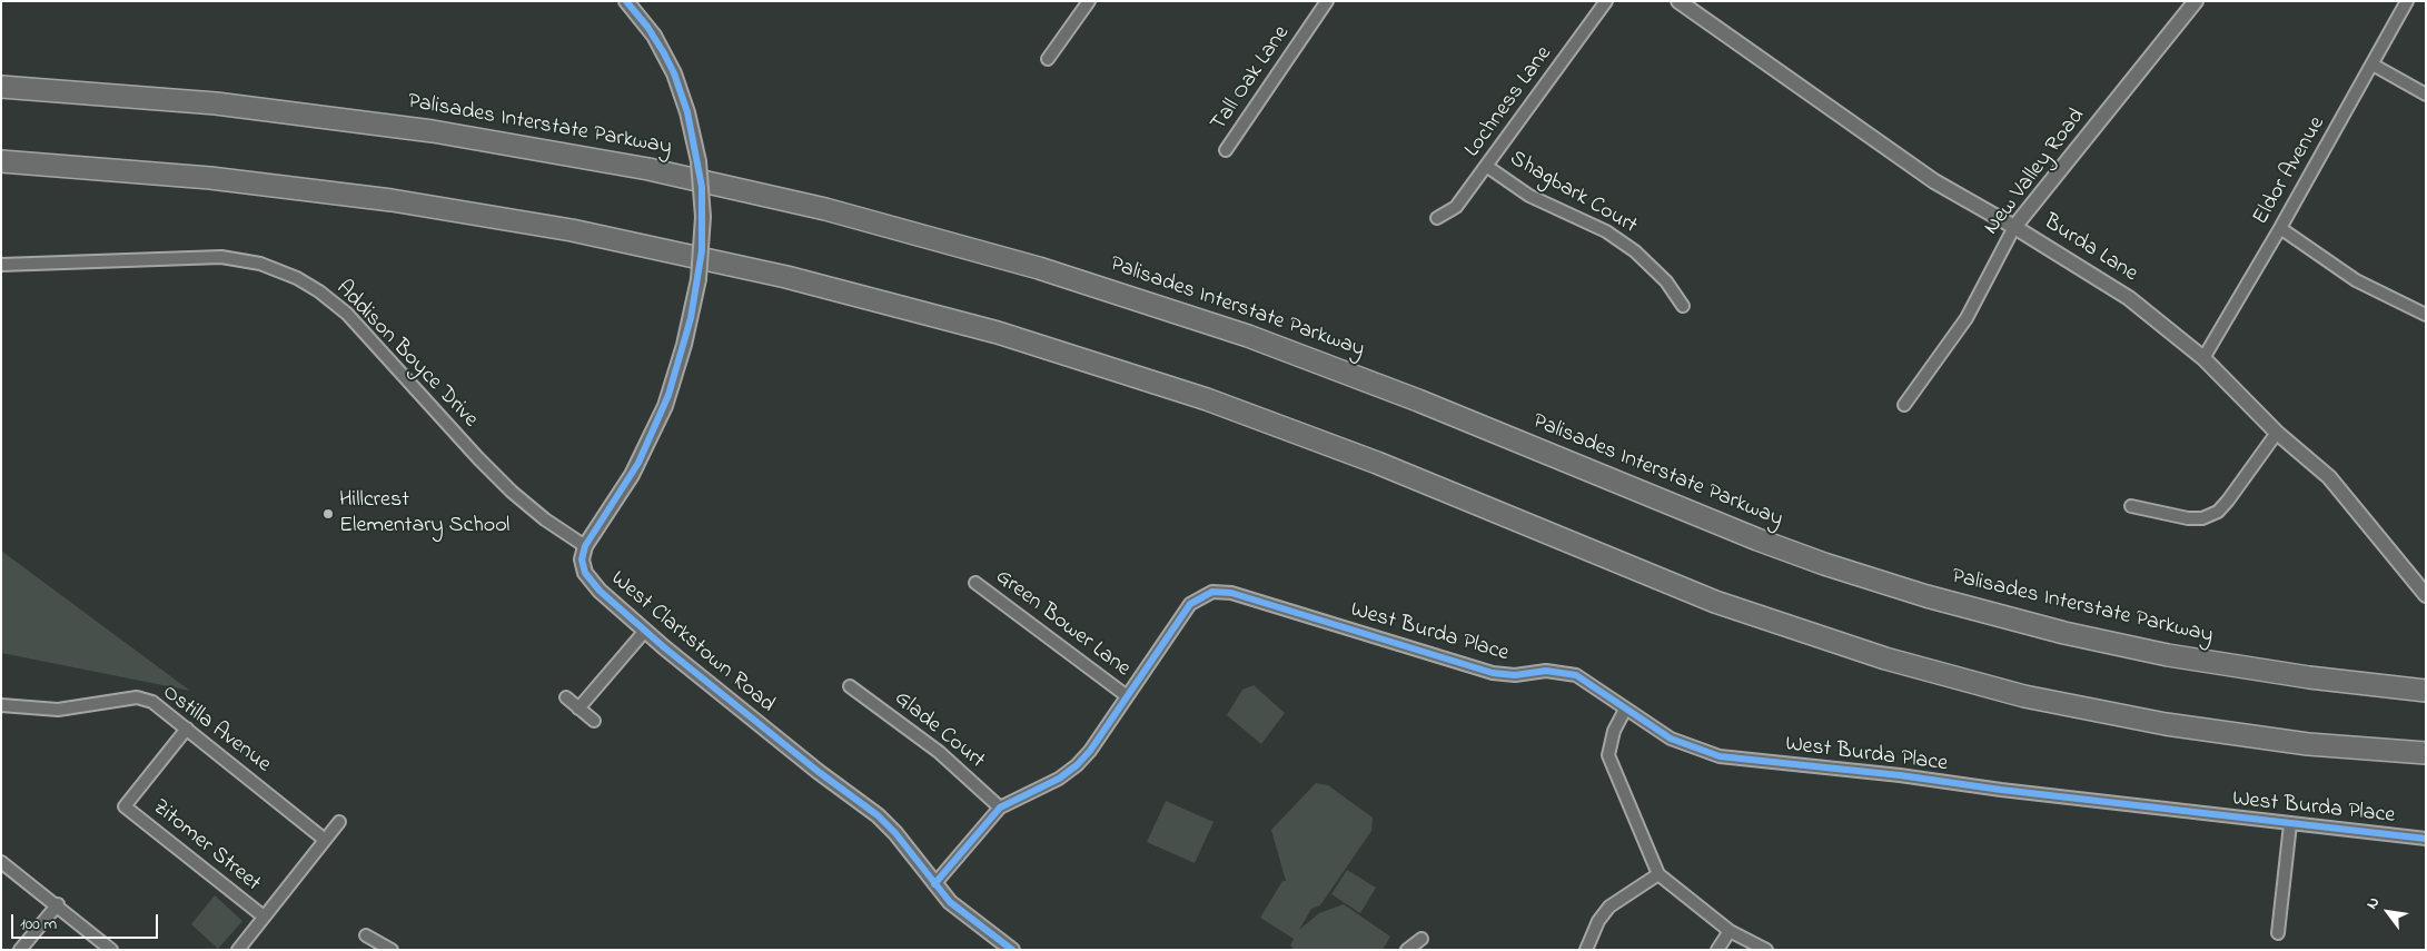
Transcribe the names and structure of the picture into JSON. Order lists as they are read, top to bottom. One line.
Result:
{"streets":{"highway":["Palisades Interstate Parkway"],"street":["Tall Oak Lane","Lochness Lane","Eldor Avenue","New Valley Road","Shagbark Court","Burda Lane","Addison Boyce Drive","Green Bower Lane","West Burda Place","West Clarkstown Road","Ostilla Avenue","Glade Court","Zitomer Street"]},"crossings":[["Lochness Lane","Shagbark Court"],["Eldor Avenue","Burda Lane"],["New Valley Road","Burda Lane"],["Addison Boyce Drive","West Clarkstown Road"],["Green Bower Lane","West Burda Place"],["West Burda Place","West Clarkstown Road"],["West Burda Place","Glade Court"],["Ostilla Avenue","Zitomer Street"]],"places":["Hillcrest Elementary School"],"scale_bar":"100 m","north":"top left"}
